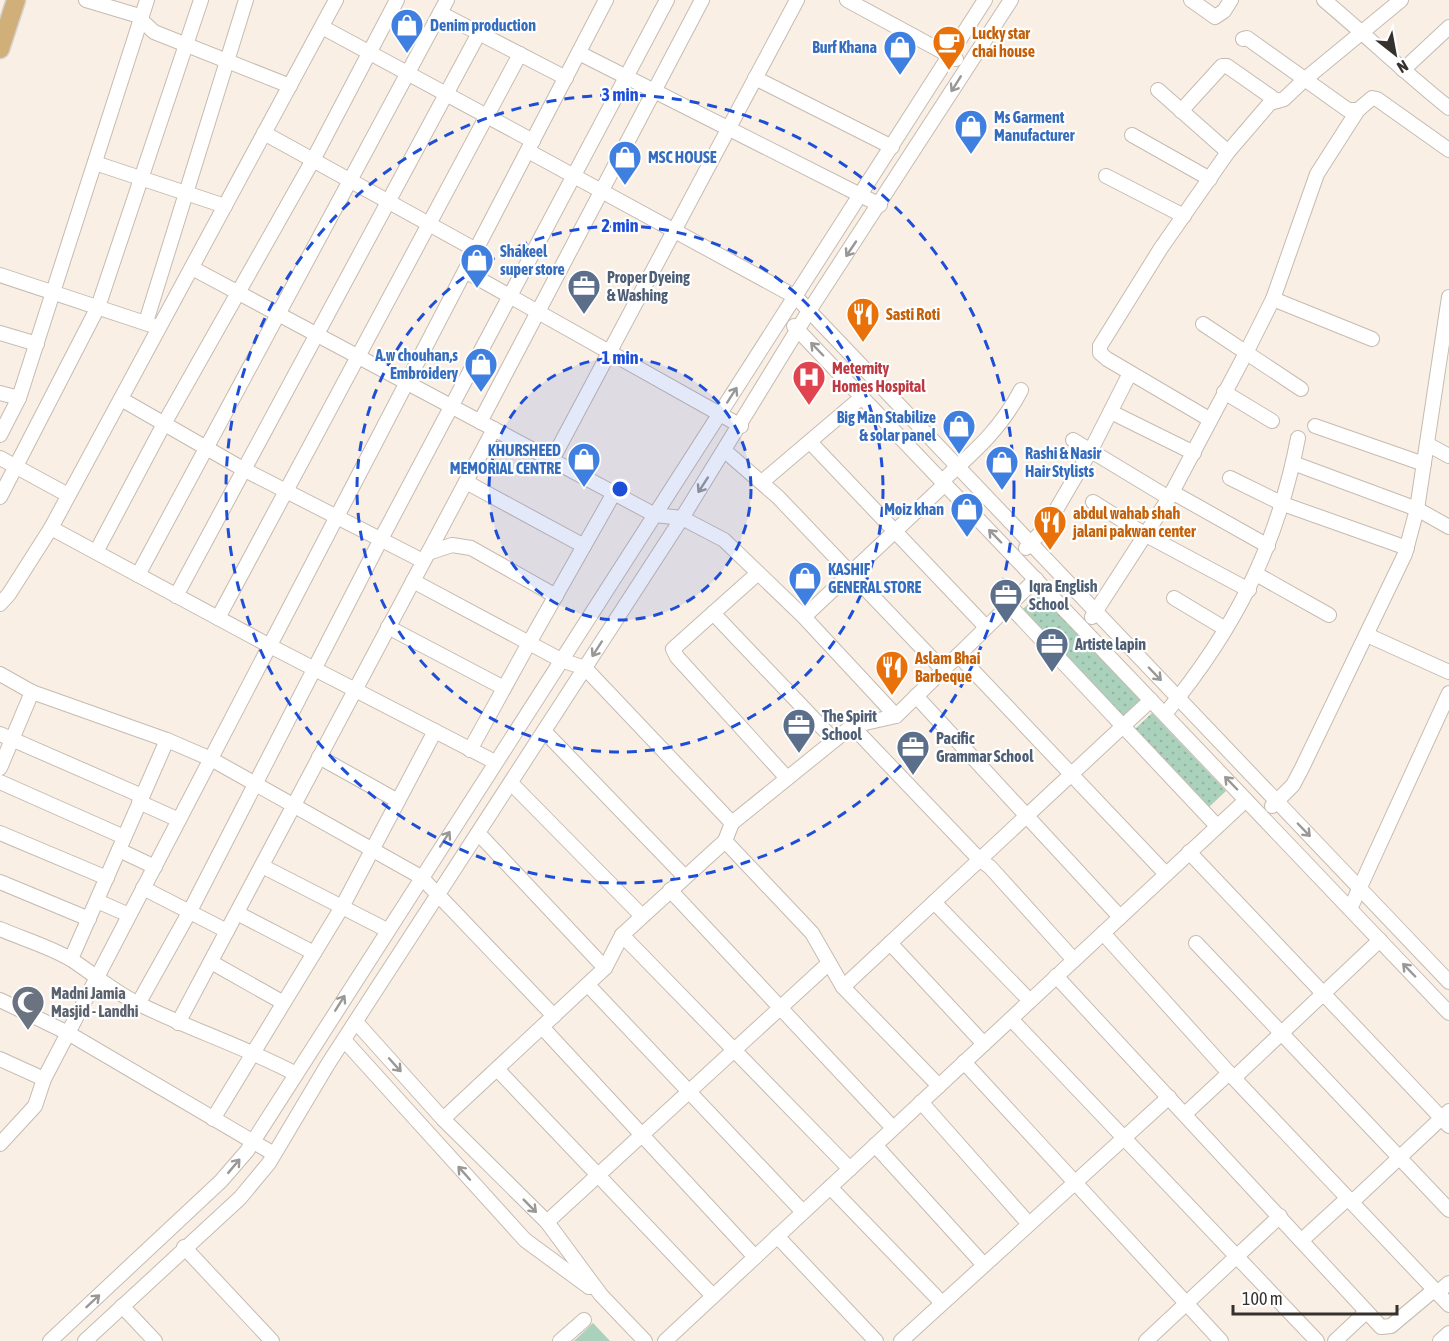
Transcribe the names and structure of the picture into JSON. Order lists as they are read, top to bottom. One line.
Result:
{"places":{"shop":["Denim production","Burf Khana","Ms Garment Manufacturer","MSC HOUSE","Shakeel super store","A.w chouhan,s Embroidery","Big Man Stabilize & solar panel","KHURSHEED MEMORIAL CENTRE","Rashi & Nasir Hair Stylists","Moiz khan","KASHIF GENERAL STORE"],"cafe":["Lucky star chai house"],"office":["Proper Dyeing & Washing","Iqra English School","Artiste lapin","The Spirit School","Pacific Grammar School"],"restaurant":["Sasti Roti","abdul wahab shah jalani pakwan center","Aslam Bhai Barbeque"],"hospital":["Meternity Homes Hospital"],"mosque":["Madni Jamia Masjid - Landhi"]},"scale_bar":"100 m","north":"bottom right","rings":["3 min","2 min","1 min"]}
